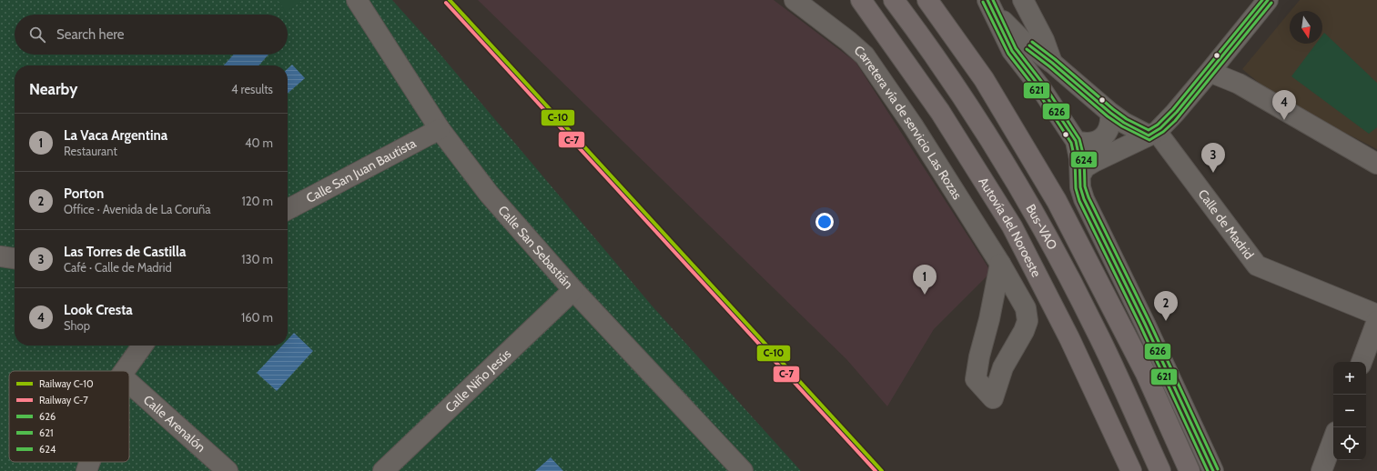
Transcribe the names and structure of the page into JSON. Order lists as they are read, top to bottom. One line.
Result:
{"streets":{"highway":["Autovía del Noroeste","Bus-VAO"],"street":["Carretera vía de servicio Las Rozas","Calle San Juan Bautista","Calle de Madrid","Calle San Sebastián","Calle Niño Jesús","Calle Arenalón"]},"crossings":[["Calle San Juan Bautista","Calle San Sebastián"],["Calle San Sebastián","Calle Niño Jesús"]],"lines":["rail line C-10","transit line 626","transit line 624","transit line 621","rail line C-7"],"legend":["Railway C-10","Railway C-7","626","621","624"],"north":"bottom","page":{"search":"Search here","heading":["Nearby","4 results"],"pins":["4","3","1","2"],"list":[{"mark":"1","name":"La Vaca Argentina","note":"Restaurant","value":"40 m"},{"mark":"2","name":"Porton","note":"Office · Avenida de La Coruña","value":"120 m"},{"mark":"3","name":"Las Torres de Castilla","note":"Café · Calle de Madrid","value":"130 m"},{"mark":"4","name":"Look Cresta","note":"Shop","value":"160 m"}],"map_buttons":["+","−"]}}
